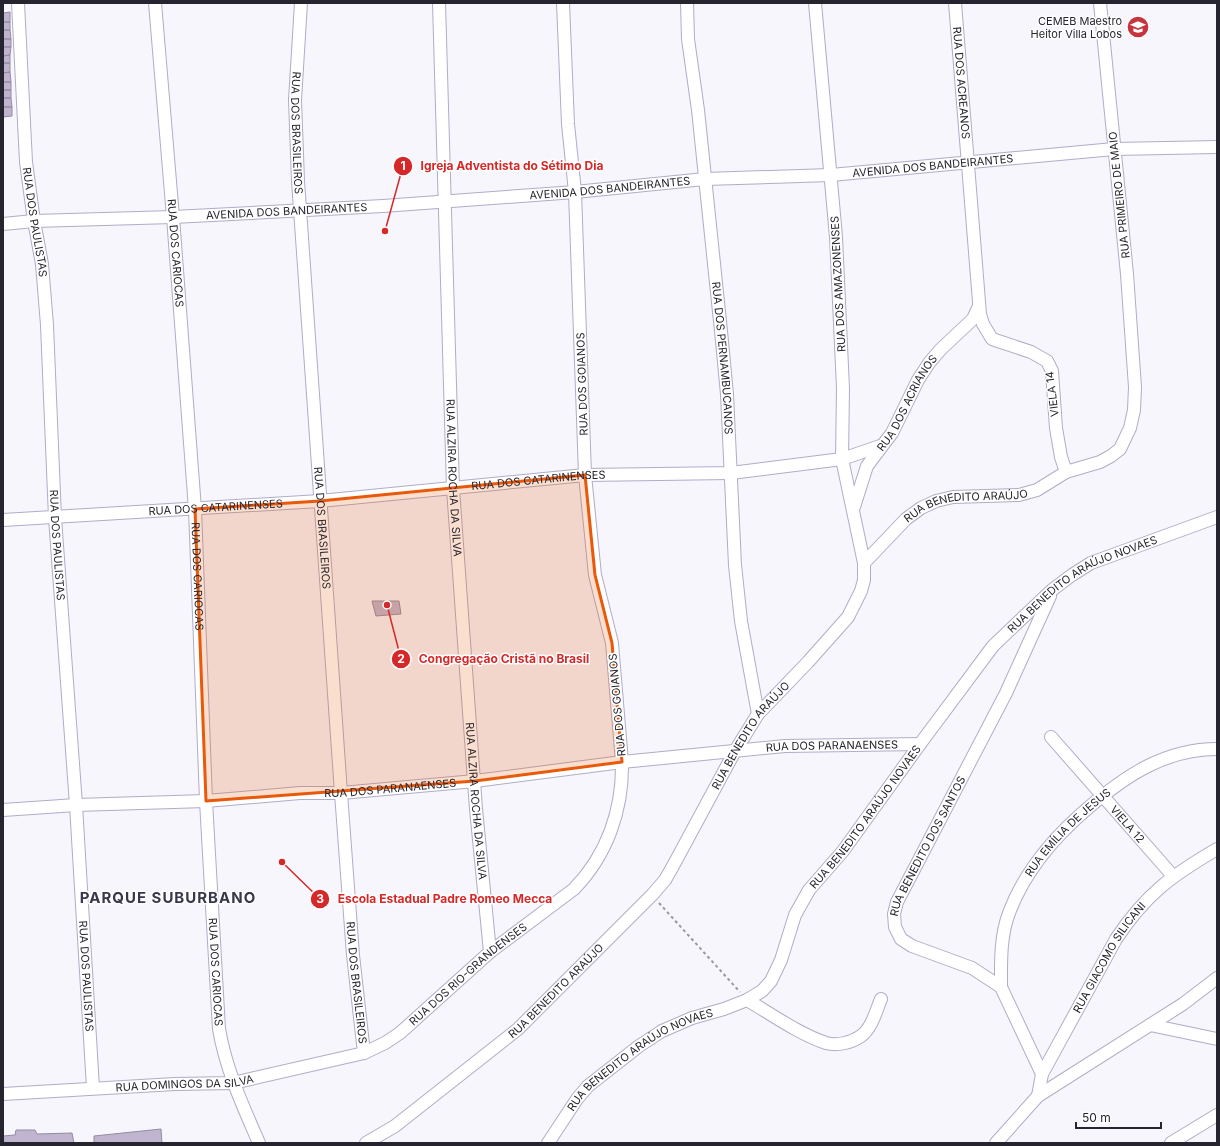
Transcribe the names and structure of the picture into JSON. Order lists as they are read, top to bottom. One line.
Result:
{"streets":{"street":["RUA DOS ACREANOS","RUA DOS BRASILEIROS","AVENIDA DOS BANDEIRANTES","RUA PRIMEIRO DE MAIO","RUA DOS PAULISTAS","RUA DOS CARIOCAS","RUA DOS AMAZONENSES","RUA DOS PERNAMBUCANOS","RUA DOS GOIANOS","VIELA 14","RUA DOS ACRIANOS","RUA ALZIRA ROCHA DA SILVA","RUA DOS CATARINENSES","RUA BENEDITO ARAÚJO","RUA BENEDITO ARAÚJO NOVAES","RUA DOS PARANAENSES","VIELA 12","RUA EMÍLIA DE JESUS","RUA BENEDITO DOS SANTOS","RUA GIACOMO SILICANI","RUA DOS RIO-GRANDENSES","RUA DOMINGOS DA SILVA"]},"crossings":[["RUA DOS ACREANOS","AVENIDA DOS BANDEIRANTES"],["RUA DOS ACREANOS","VIELA 14"],["RUA DOS ACREANOS","RUA DOS ACRIANOS"],["RUA DOS BRASILEIROS","AVENIDA DOS BANDEIRANTES"],["RUA DOS BRASILEIROS","RUA DOS CATARINENSES"],["RUA DOS BRASILEIROS","RUA DOS PARANAENSES"],["RUA DOS BRASILEIROS","RUA DOS RIO-GRANDENSES"],["RUA DOS BRASILEIROS","RUA DOMINGOS DA SILVA"],["AVENIDA DOS BANDEIRANTES","RUA PRIMEIRO DE MAIO"],["AVENIDA DOS BANDEIRANTES","RUA DOS PAULISTAS"],["AVENIDA DOS BANDEIRANTES","RUA DOS CARIOCAS"],["AVENIDA DOS BANDEIRANTES","RUA DOS AMAZONENSES"],["AVENIDA DOS BANDEIRANTES","RUA DOS PERNAMBUCANOS"],["AVENIDA DOS BANDEIRANTES","RUA DOS GOIANOS"],["AVENIDA DOS BANDEIRANTES","RUA ALZIRA ROCHA DA SILVA"],["RUA PRIMEIRO DE MAIO","RUA BENEDITO ARAÚJO"],["RUA DOS PAULISTAS","RUA DOS CATARINENSES"],["RUA DOS PAULISTAS","RUA DOS PARANAENSES"],["RUA DOS PAULISTAS","RUA DOMINGOS DA SILVA"],["RUA DOS CARIOCAS","RUA DOS CATARINENSES"],["RUA DOS CARIOCAS","RUA DOS PARANAENSES"],["RUA DOS CARIOCAS","RUA DOMINGOS DA SILVA"],["RUA DOS AMAZONENSES","RUA DOS ACRIANOS"],["RUA DOS AMAZONENSES","RUA DOS CATARINENSES"],["RUA DOS AMAZONENSES","RUA BENEDITO ARAÚJO"],["RUA DOS PERNAMBUCANOS","RUA DOS CATARINENSES"],["RUA DOS PERNAMBUCANOS","RUA BENEDITO ARAÚJO"],["RUA DOS GOIANOS","RUA DOS CATARINENSES"],["RUA DOS GOIANOS","RUA DOS PARANAENSES"],["RUA DOS GOIANOS","RUA DOS RIO-GRANDENSES"],["VIELA 14","RUA DOS ACRIANOS"],["VIELA 14","RUA BENEDITO ARAÚJO"],["RUA DOS ACRIANOS","RUA DOS CATARINENSES"],["RUA ALZIRA ROCHA DA SILVA","RUA DOS CATARINENSES"],["RUA ALZIRA ROCHA DA SILVA","RUA DOS PARANAENSES"],["RUA ALZIRA ROCHA DA SILVA","RUA DOS RIO-GRANDENSES"],["RUA BENEDITO ARAÚJO","RUA DOS PARANAENSES"],["RUA BENEDITO ARAÚJO NOVAES","RUA DOS PARANAENSES"],["RUA BENEDITO ARAÚJO NOVAES","RUA BENEDITO DOS SANTOS"],["RUA DOS PARANAENSES","RUA DOS RIO-GRANDENSES"],["VIELA 12","RUA EMÍLIA DE JESUS"],["VIELA 12","RUA GIACOMO SILICANI"],["RUA EMÍLIA DE JESUS","RUA BENEDITO DOS SANTOS"],["RUA BENEDITO DOS SANTOS","RUA GIACOMO SILICANI"],["RUA DOS RIO-GRANDENSES","RUA DOMINGOS DA SILVA"]],"districts":["PARQUE SUBURBANO"],"places":{"school or university":["CEMEB Maestro Heitor Villa Lobos"],"other":["Igreja Adventista do Sétimo Dia","Congregação Cristã no Brasil","Escola Estadual Padre Romeo Mecca"]},"scale_bar":"50 m"}
